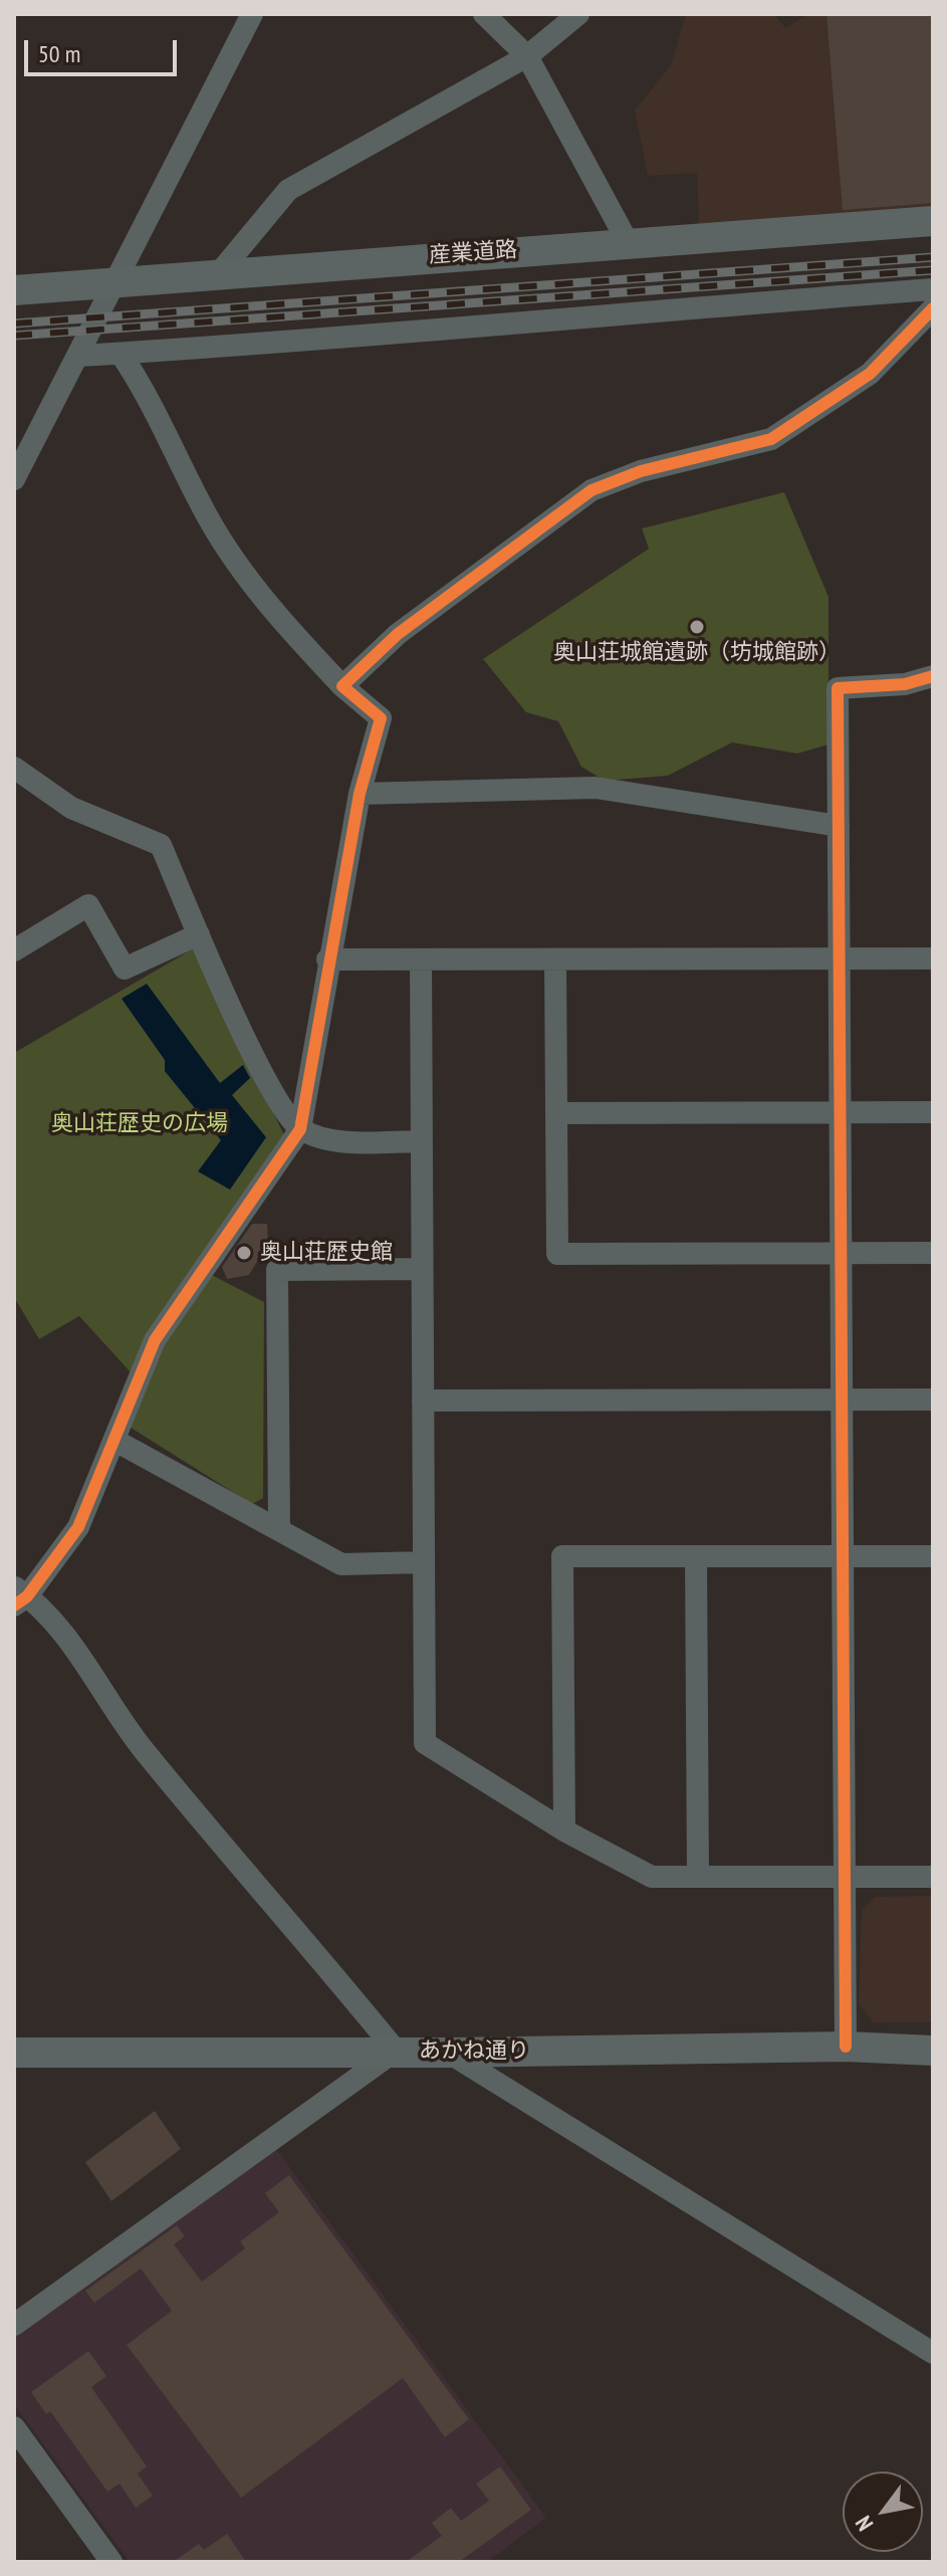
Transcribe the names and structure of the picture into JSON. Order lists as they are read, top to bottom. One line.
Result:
{"streets":{"street":["産業道路","あかね通り"]},"parks":["奥山荘歴史の広場"],"places":["奥山荘城館遺跡（坊城館跡）","奥山荘歴史館"],"scale_bar":"50 m","north":"bottom left"}
